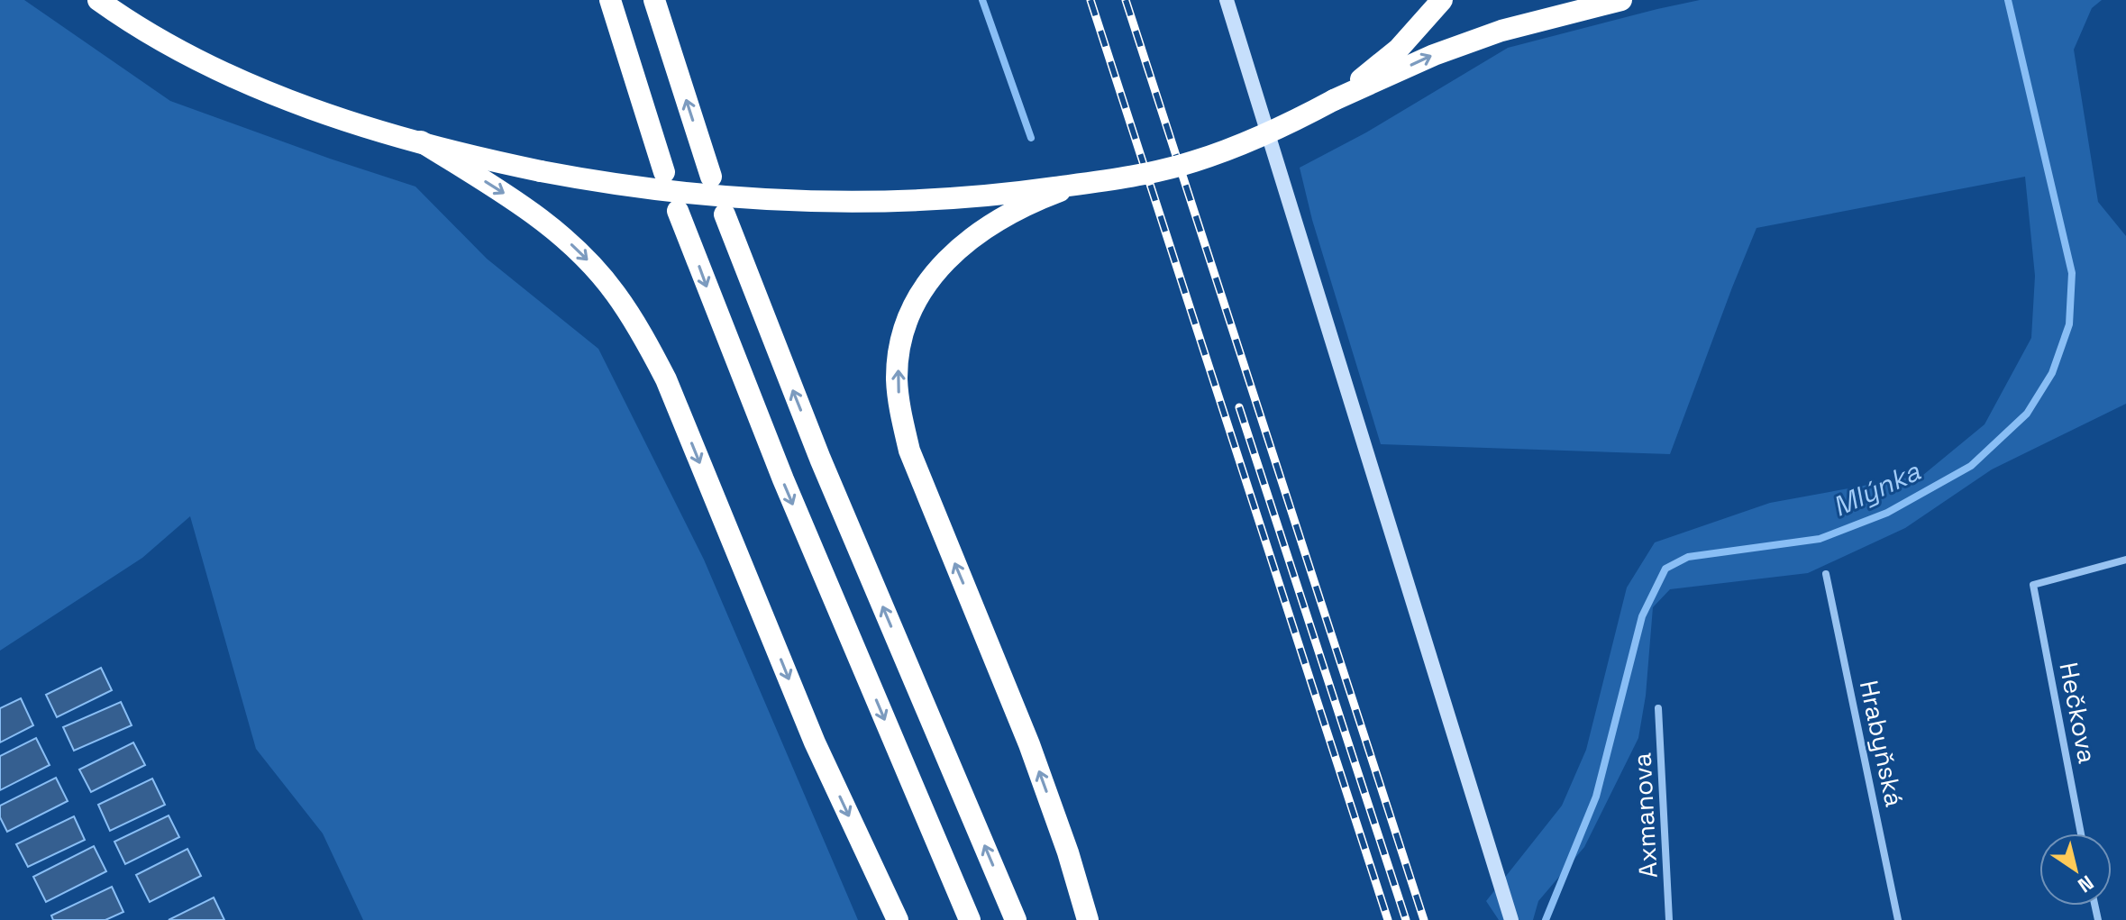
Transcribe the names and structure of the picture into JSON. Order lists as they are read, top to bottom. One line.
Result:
{"streets":{"street":["Hečkova","Hrabyňská","Axmanova"]},"water":["Mlýnka"],"north":"bottom right"}
